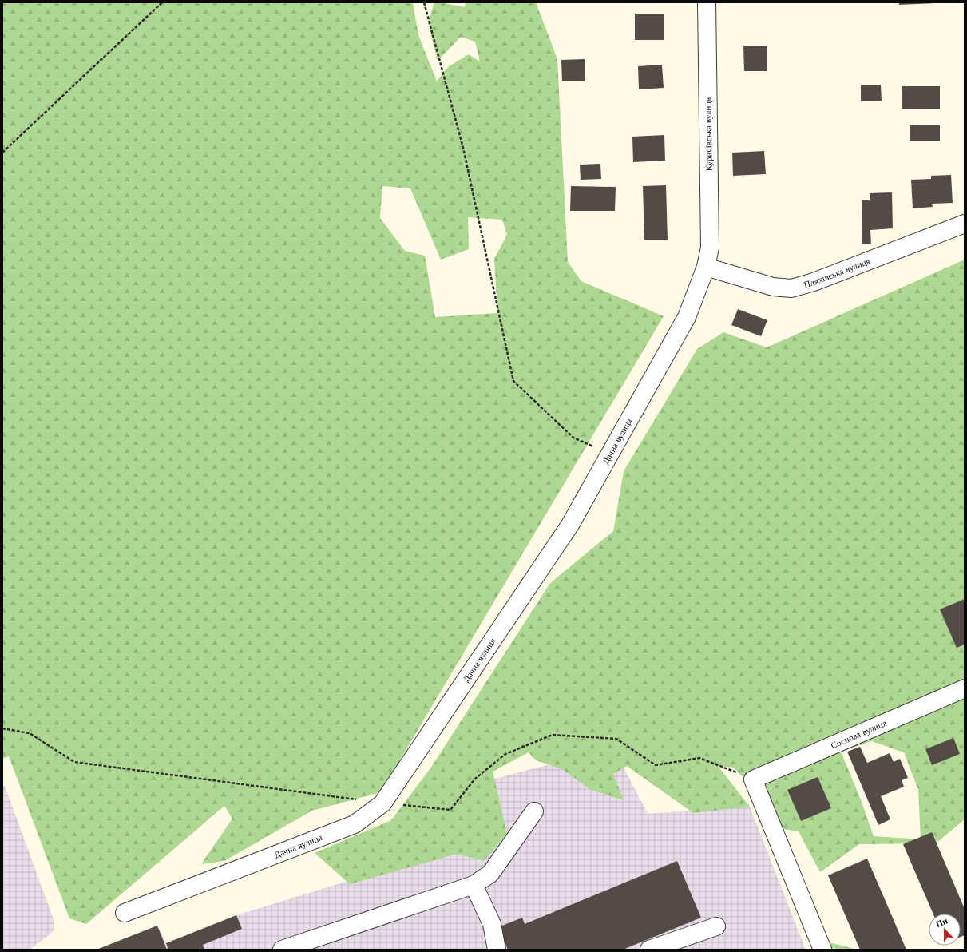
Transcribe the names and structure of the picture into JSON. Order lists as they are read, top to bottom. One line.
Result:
{"streets":{"street":["Куричівська вулиця","Пляхівська вулиця","Дачна вулиця","Соснова вулиця"]},"crossings":[["Куричівська вулиця","Пляхівська вулиця"],["Куричівська вулиця","Дачна вулиця"],["Пляхівська вулиця","Дачна вулиця"]],"north":"top"}
